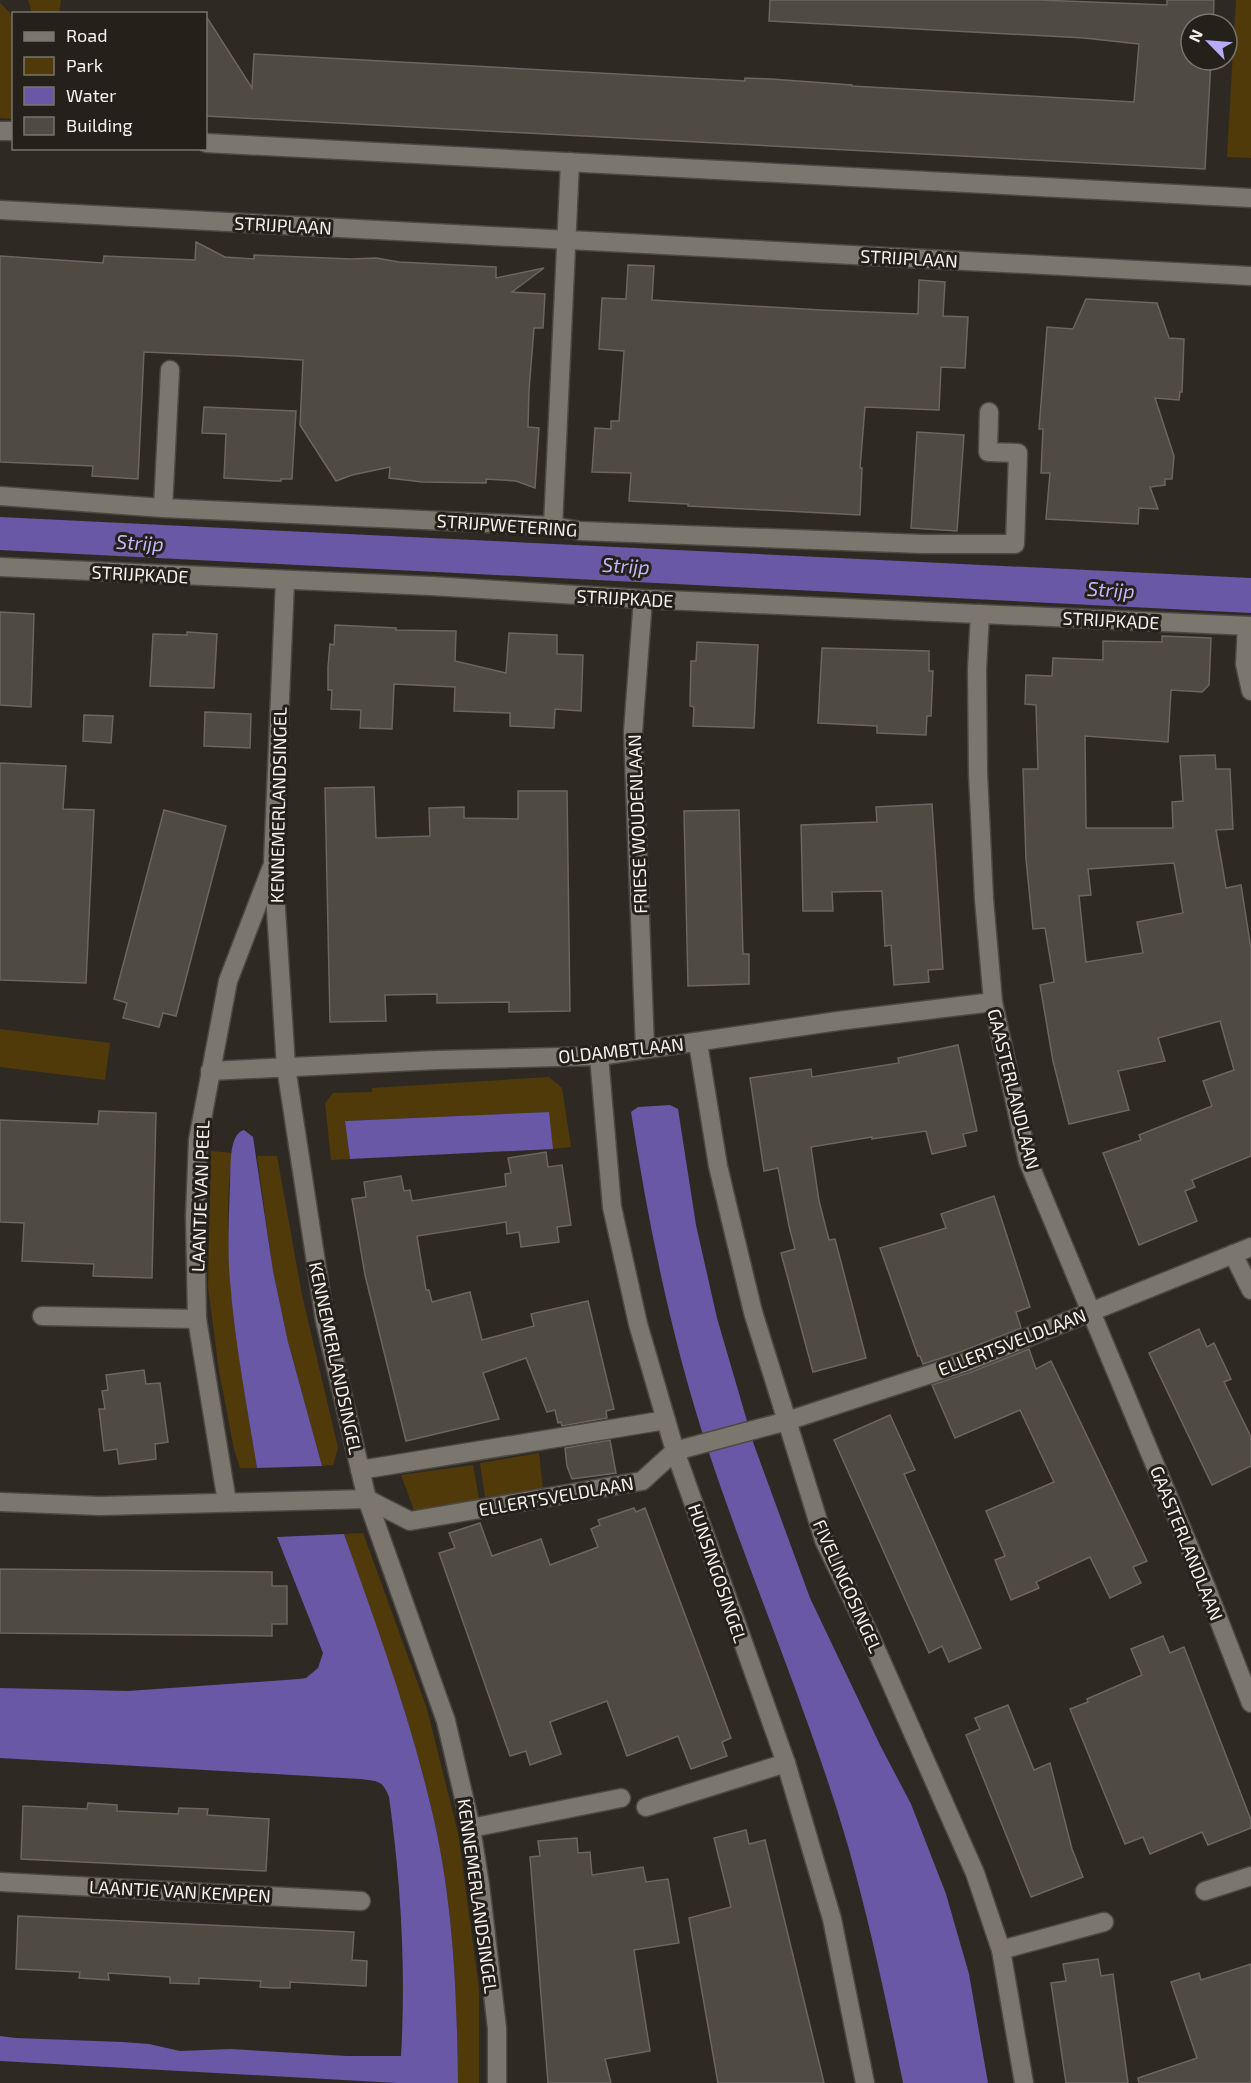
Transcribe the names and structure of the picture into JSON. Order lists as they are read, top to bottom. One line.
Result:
{"streets":{"street":["STRIJPLAAN","STRIJPWETERING","STRIJPKADE","KENNEMERLANDSINGEL","FRIESE WOUDENLAAN","OLDAMBTLAAN","GAASTERLANDLAAN","LAANTJE VAN PEEL","ELLERTSVELDLAAN","HUNSINGOSINGEL","FIVELINGOSINGEL","LAANTJE VAN KEMPEN"]},"crossings":[["STRIJPKADE","KENNEMERLANDSINGEL"],["STRIJPKADE","FRIESE WOUDENLAAN"],["STRIJPKADE","GAASTERLANDLAAN"],["KENNEMERLANDSINGEL","OLDAMBTLAAN"],["KENNEMERLANDSINGEL","LAANTJE VAN PEEL"],["KENNEMERLANDSINGEL","ELLERTSVELDLAAN"],["FRIESE WOUDENLAAN","OLDAMBTLAAN"],["OLDAMBTLAAN","GAASTERLANDLAAN"],["OLDAMBTLAAN","LAANTJE VAN PEEL"],["OLDAMBTLAAN","HUNSINGOSINGEL"],["OLDAMBTLAAN","FIVELINGOSINGEL"],["GAASTERLANDLAAN","ELLERTSVELDLAAN"],["LAANTJE VAN PEEL","ELLERTSVELDLAAN"],["ELLERTSVELDLAAN","HUNSINGOSINGEL"],["ELLERTSVELDLAAN","FIVELINGOSINGEL"]],"water":["Strijp"],"legend":["Road","Park","Water","Building"],"north":"top left"}
